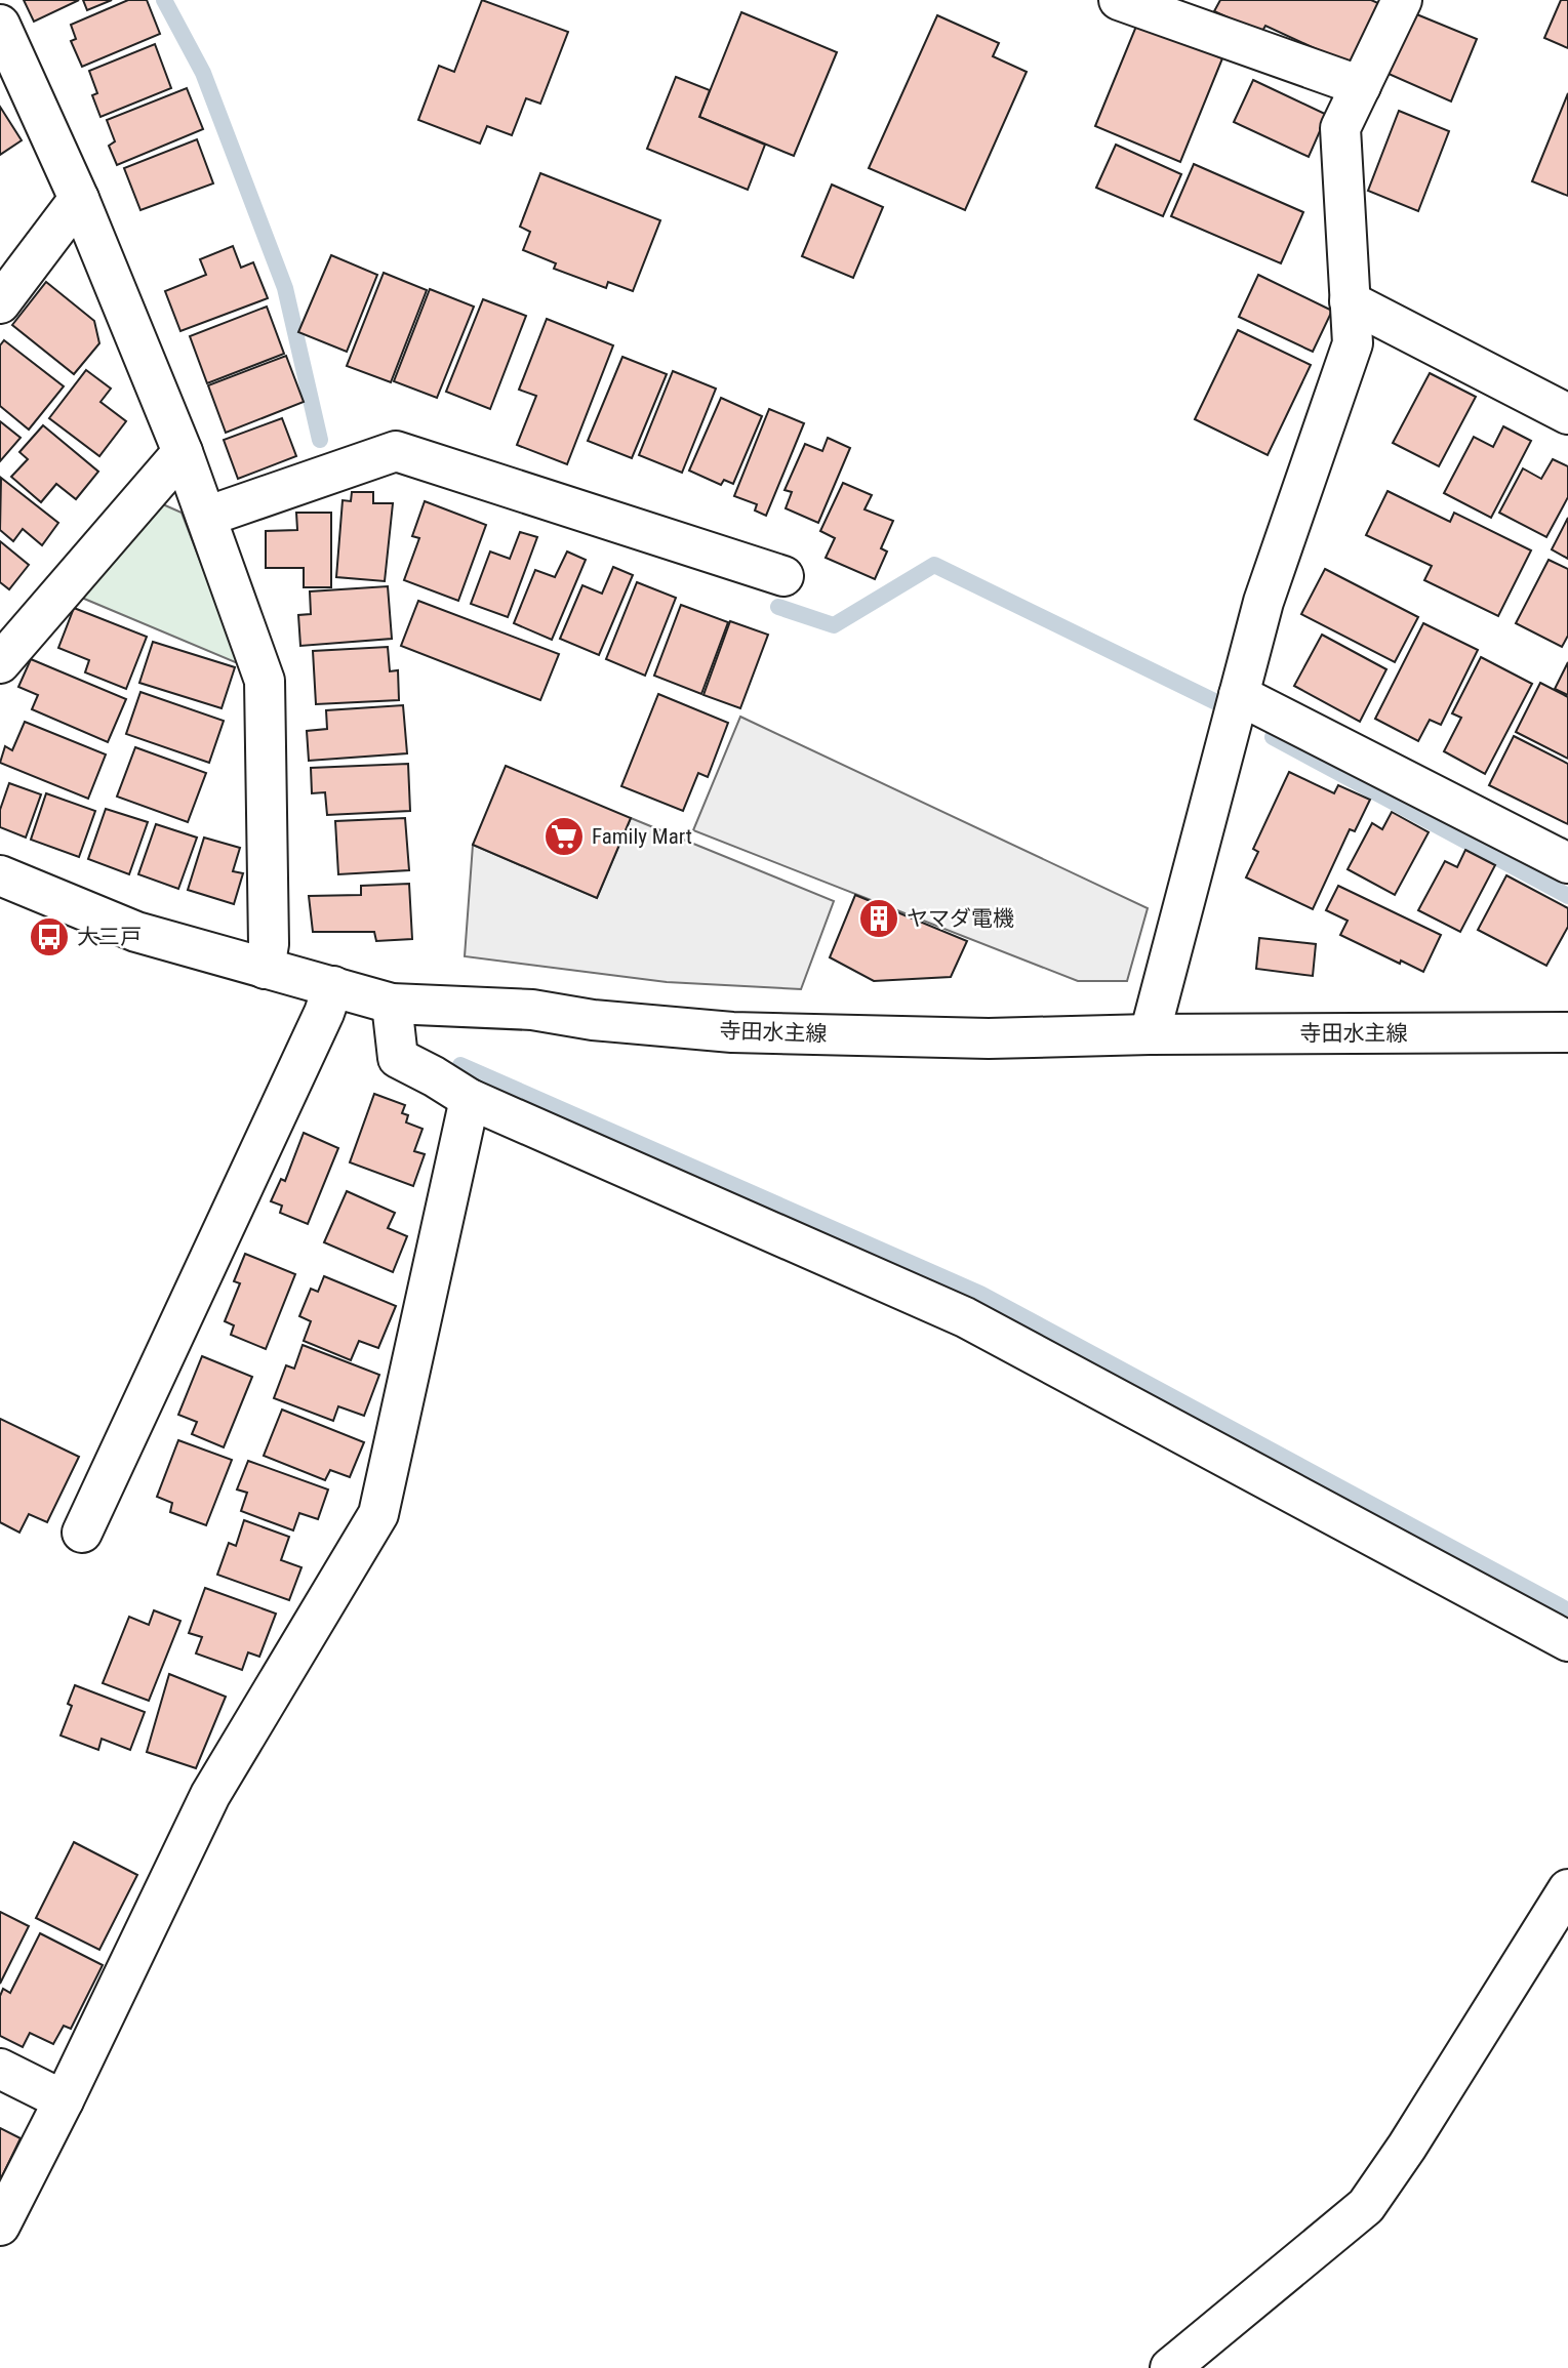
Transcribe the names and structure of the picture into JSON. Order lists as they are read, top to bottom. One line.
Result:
{"streets":{"street":["寺田水主線"]},"places":{"supermarket":["Family Mart"],"building":["ヤマダ電機"],"bus stop":["大三戸"]}}
